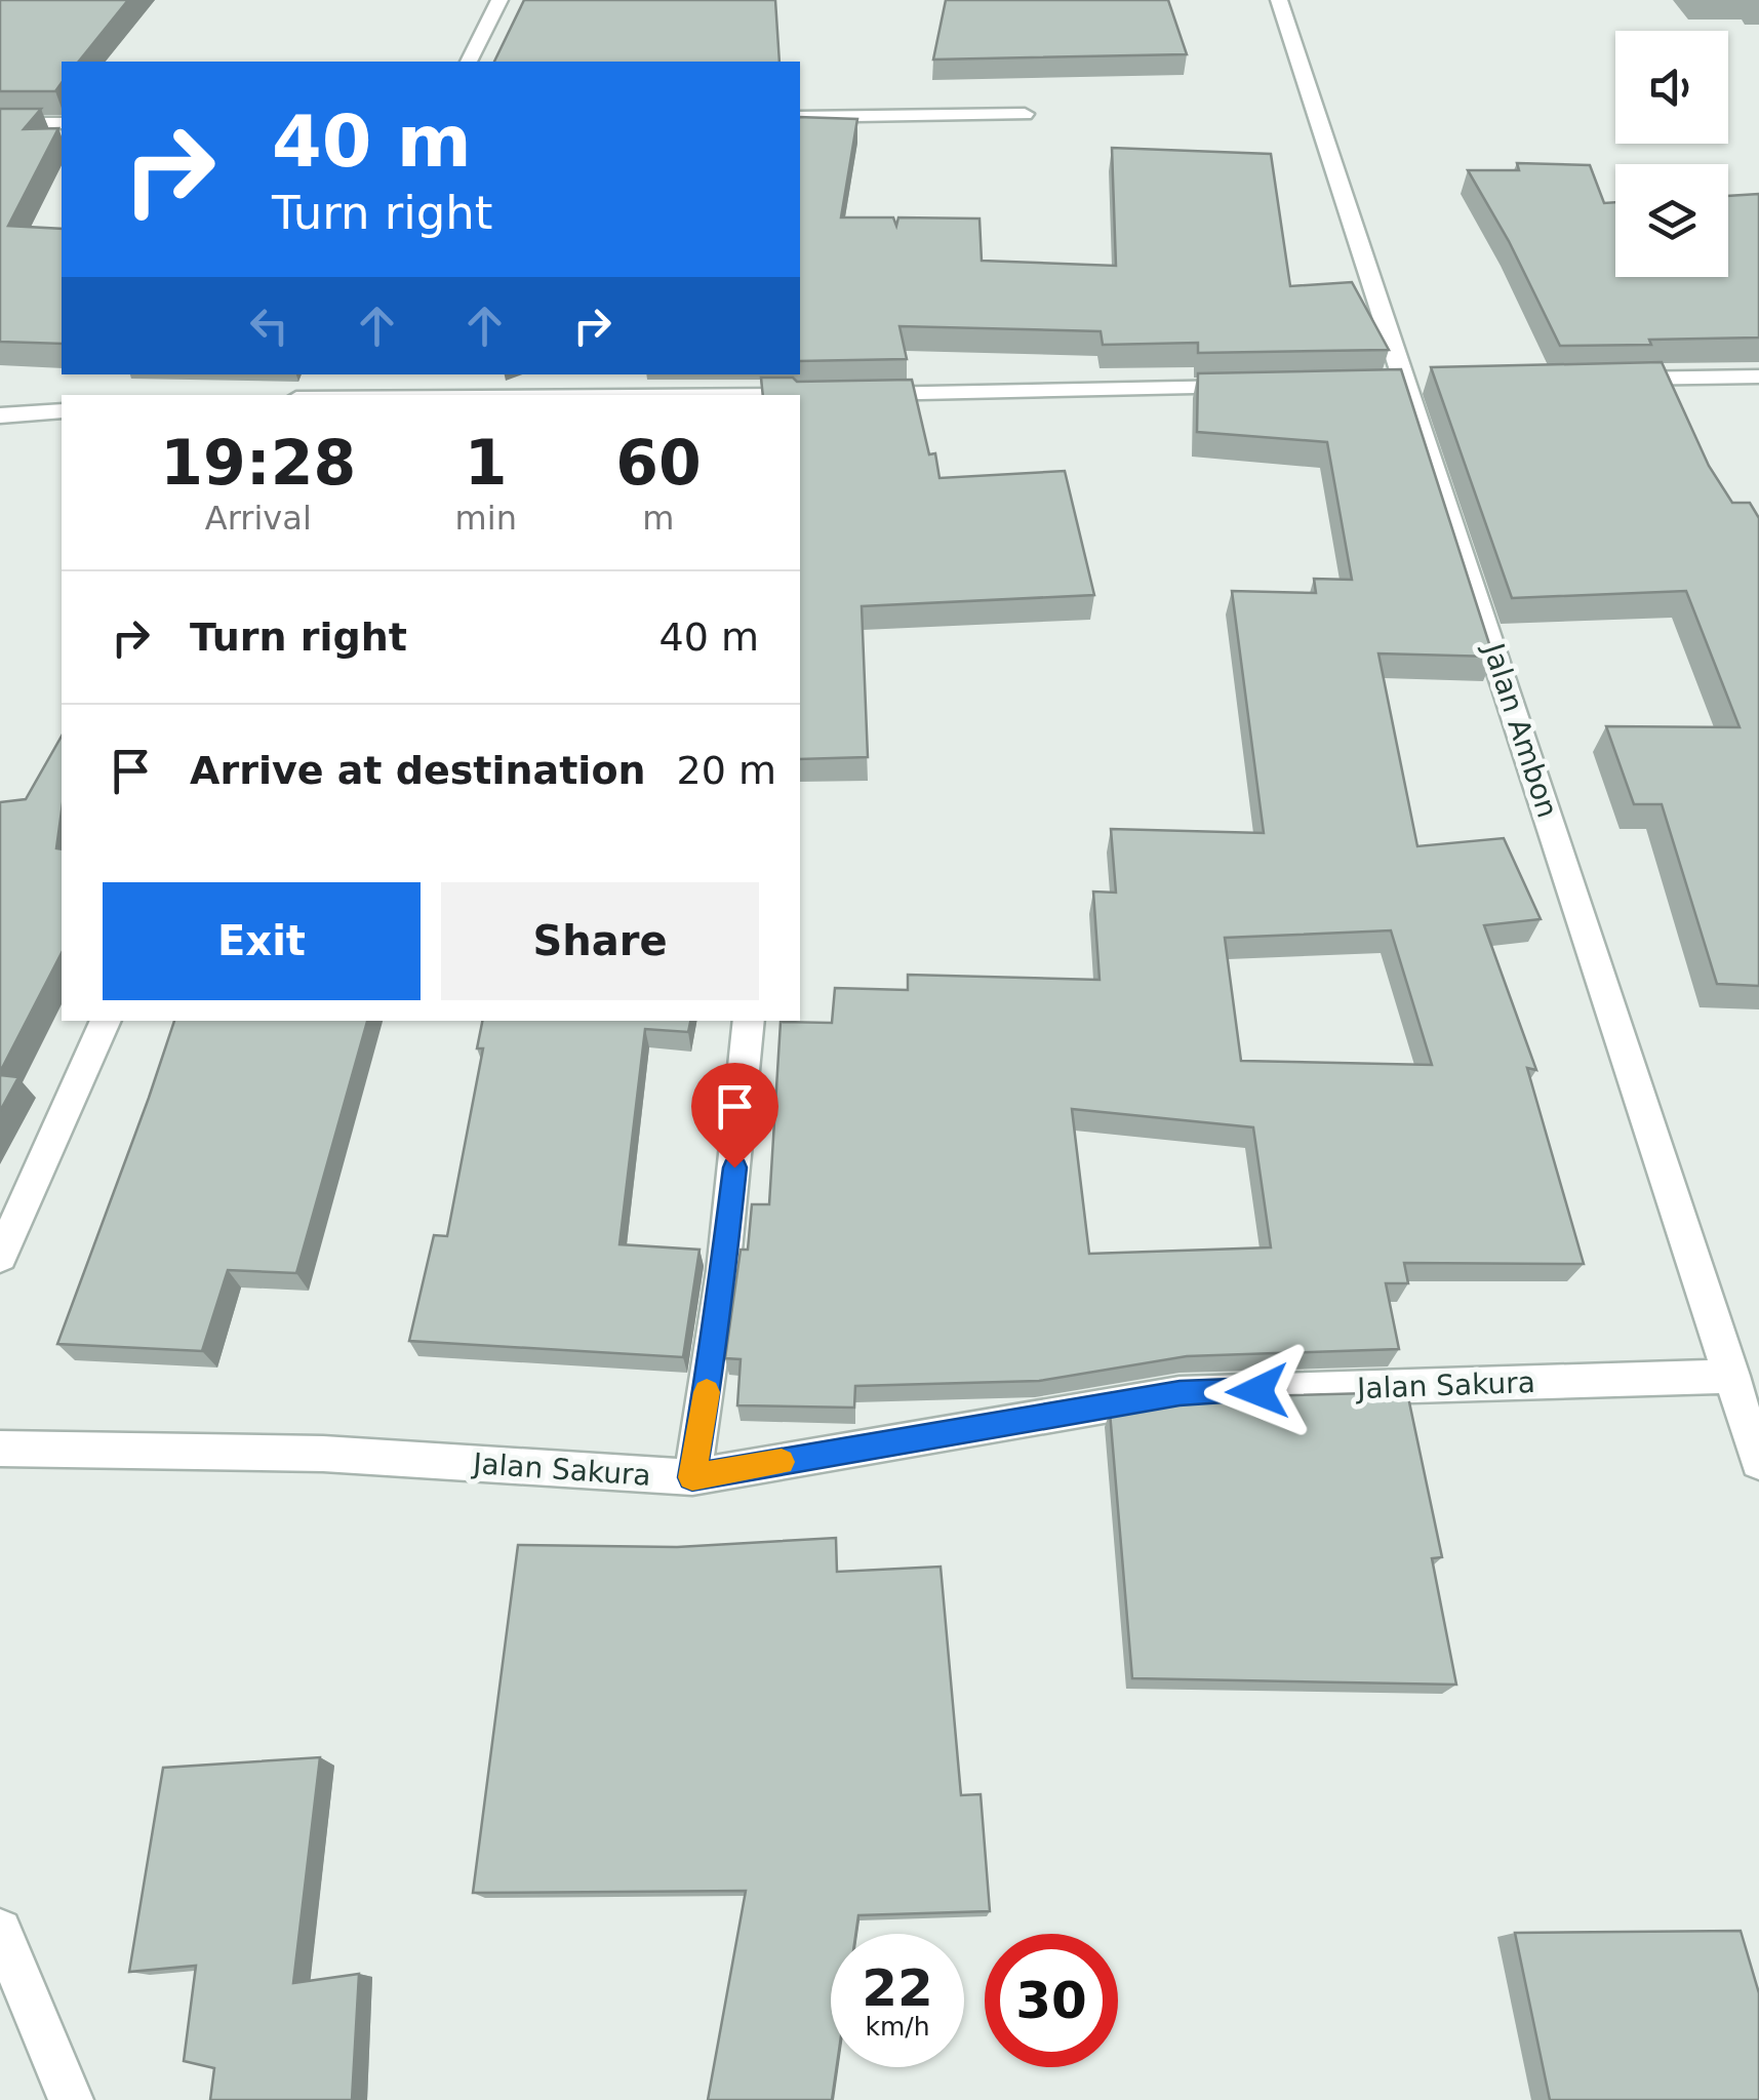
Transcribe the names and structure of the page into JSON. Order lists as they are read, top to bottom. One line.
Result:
{"streets":{"street":["Jalan Ambon","Jalan Sakura"]},"crossings":[["Jalan Ambon","Jalan Sakura"]],"page":{"turn":["40 m","Turn right"],"eta":["19:28","Arrival","1","min","60","m"],"list":[{"name":"Turn right","value":"40 m"},{"name":"Arrive at destination","value":"20 m"}],"buttons":["Exit","Share"],"speed":"22 km/h","limit":"30"}}
